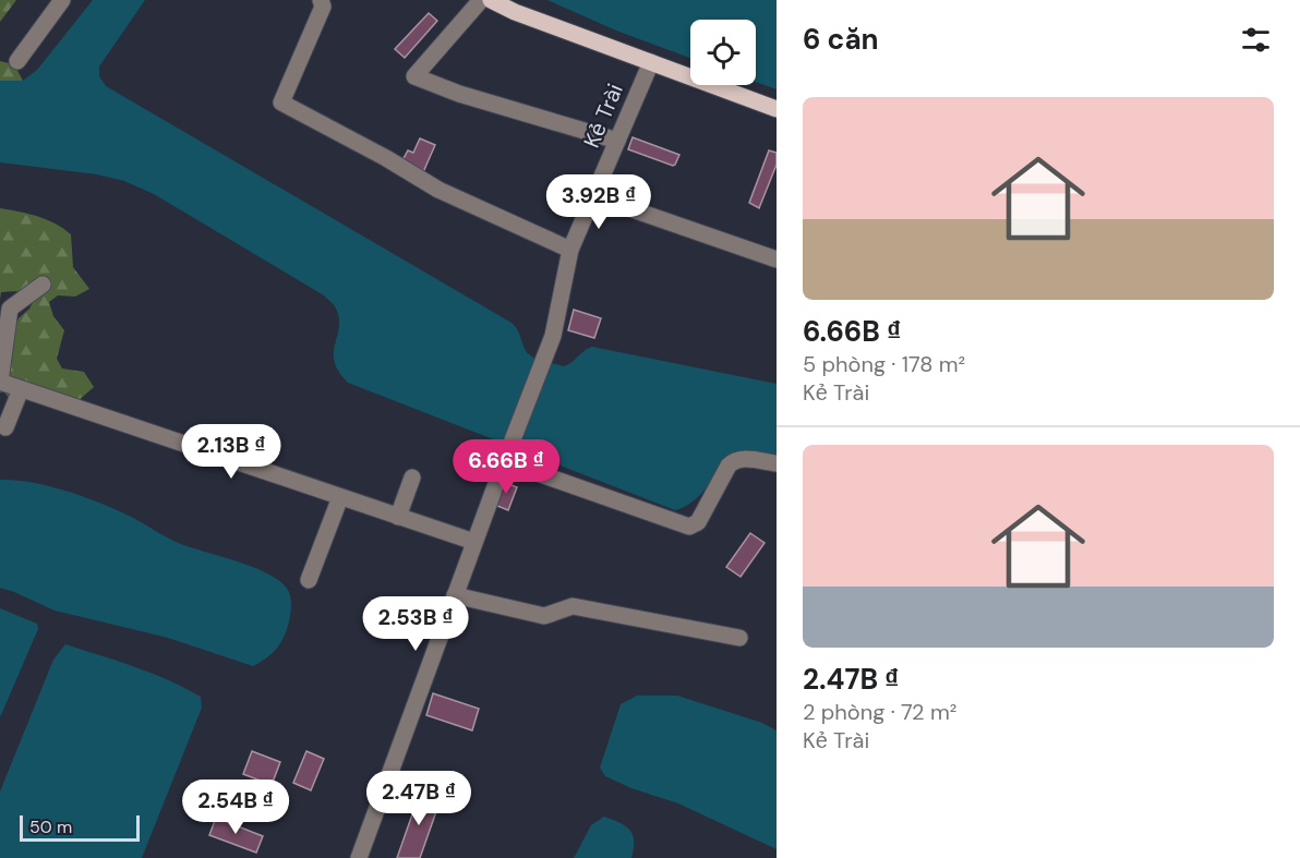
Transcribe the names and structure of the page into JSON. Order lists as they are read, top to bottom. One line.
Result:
{"streets":{"street":["Kẻ Trài"]},"scale_bar":"50 m","page":{"heading":"6 căn","list":[{"name":"6.66B ₫","note":"5 phòng · 178 m² · Kẻ Trài"},{"name":"2.47B ₫","note":"2 phòng · 72 m² · Kẻ Trài"}],"price":["3.92B ₫","2.13B ₫","6.66B ₫","2.53B ₫","2.47B ₫","2.54B ₫"],"scale":"50 m"}}
